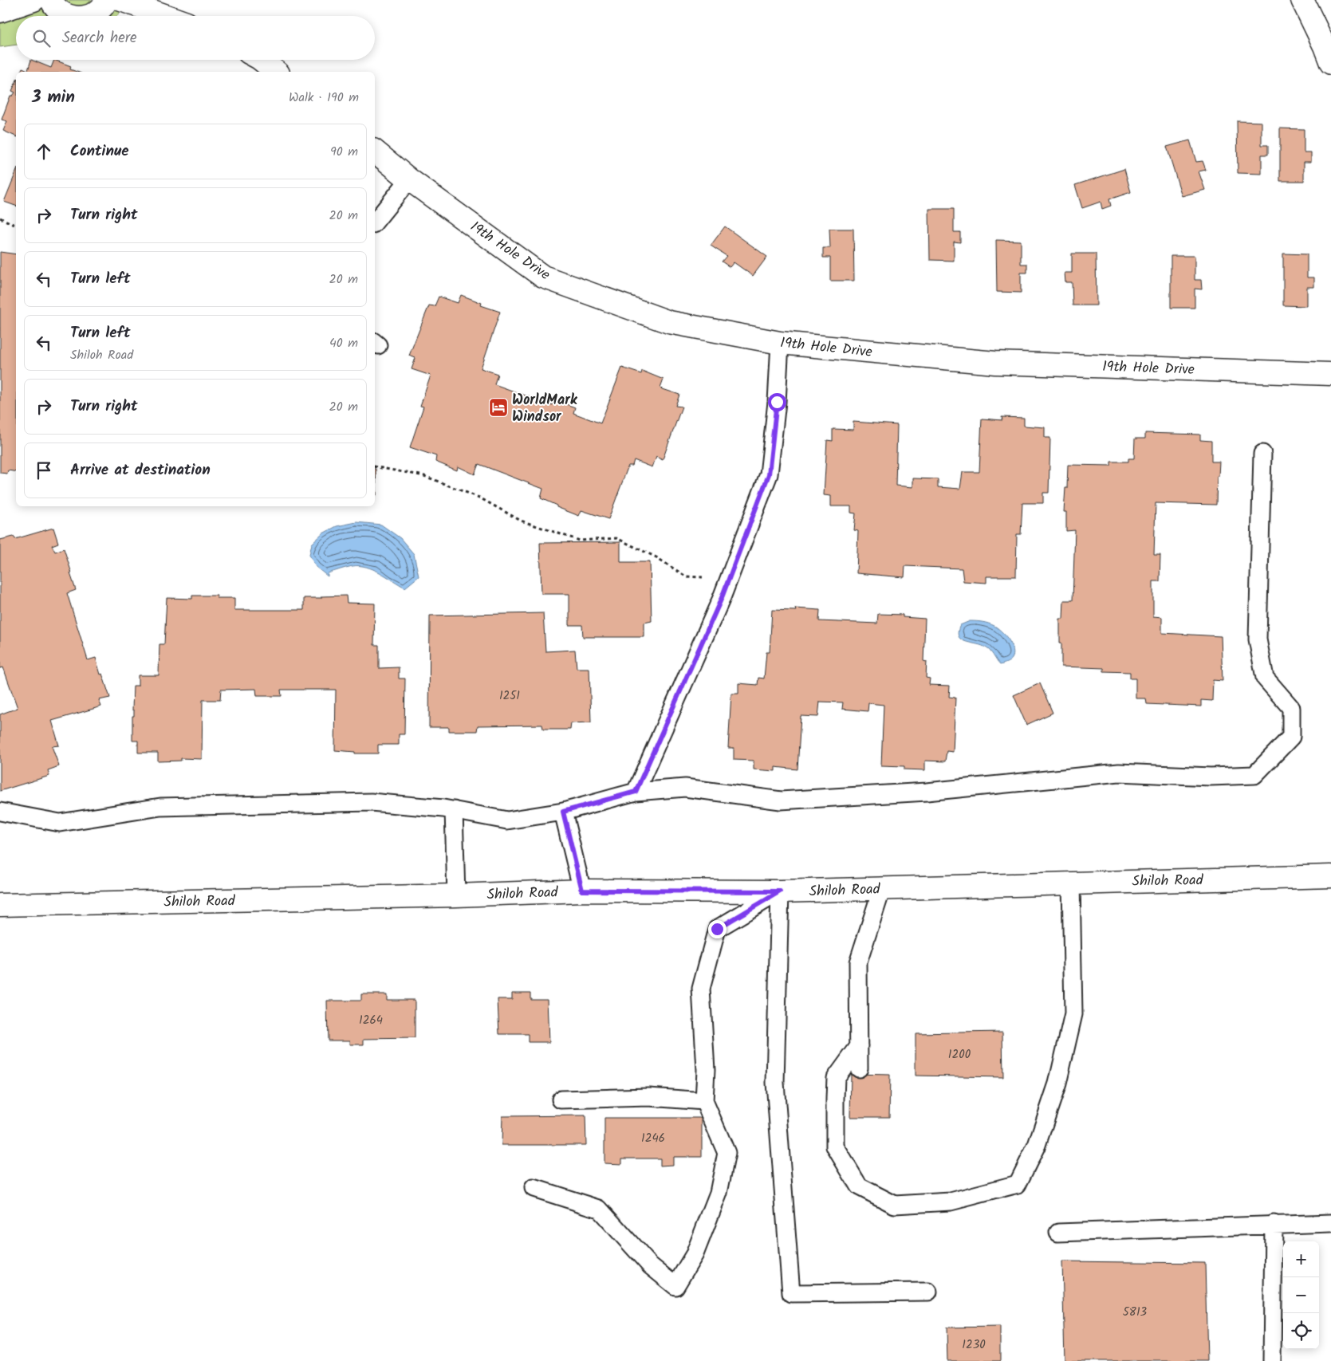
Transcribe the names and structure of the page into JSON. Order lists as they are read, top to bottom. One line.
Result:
{"streets":{"main road":["19th Hole Drive","Shiloh Road"]},"places":{"hotel":["WorldMark Windsor"]},"house_numbers":["1251","1264","1200","1246","5813","1230"],"page":{"search":"Search here","heading":["3 min","Walk · 190 m"],"list":[["Continue","90 m"],["Turn right","20 m"],["Turn left","20 m"],["Turn left","Shiloh Road","40 m"],["Turn right","20 m"],"Arrive at destination"],"map_buttons":["+","−"]}}
